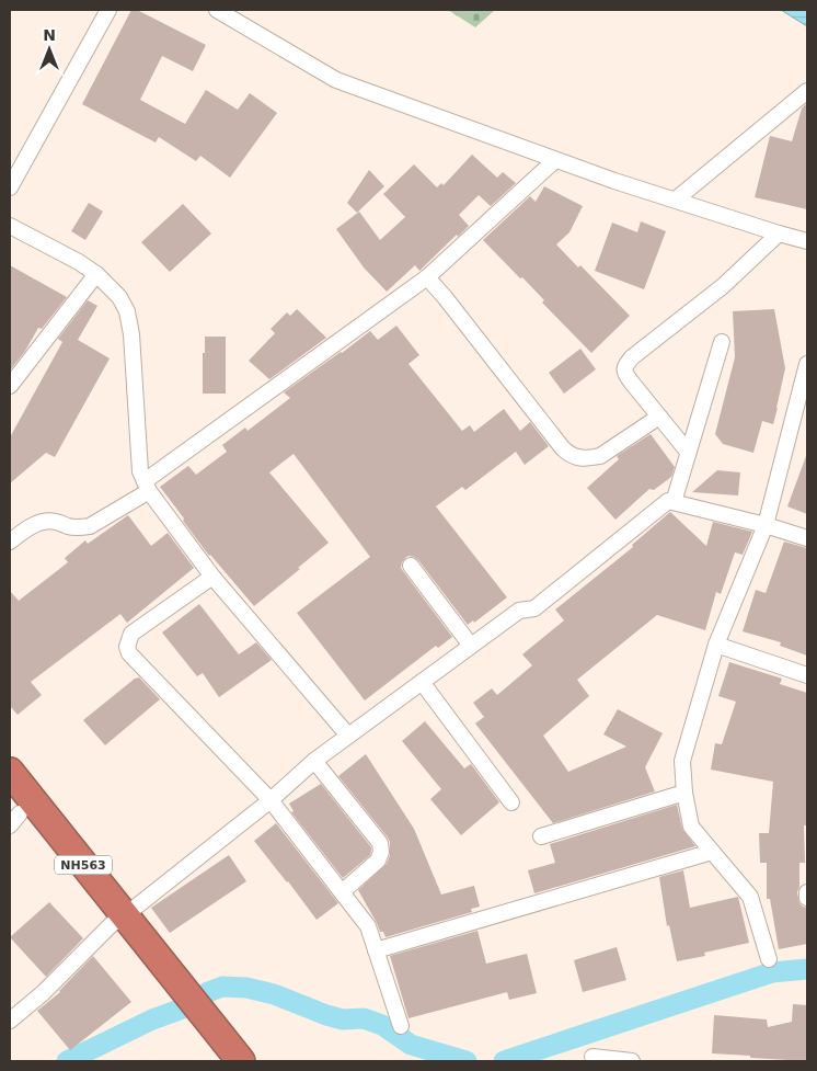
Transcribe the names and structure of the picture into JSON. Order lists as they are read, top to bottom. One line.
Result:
{"streets":{"highway":["NH563"]},"north":"top"}
